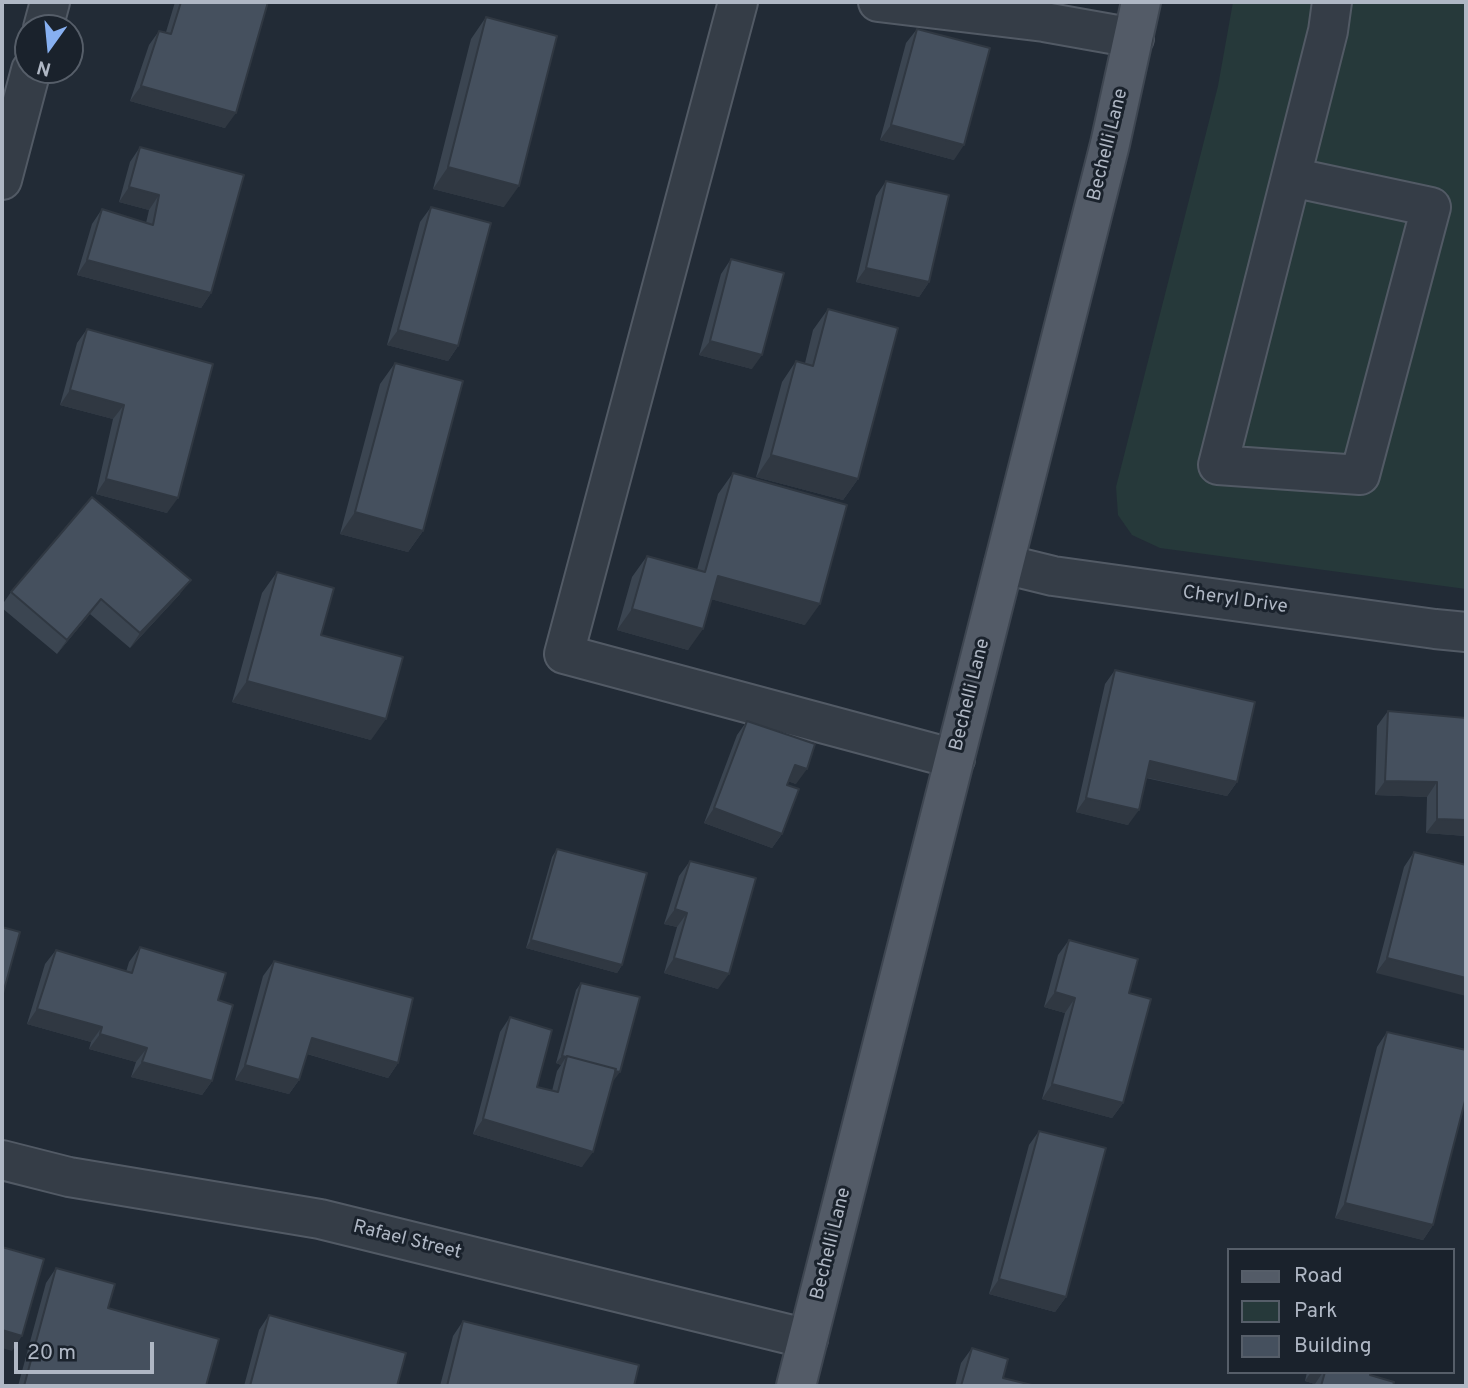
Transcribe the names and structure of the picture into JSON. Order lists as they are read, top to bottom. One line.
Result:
{"streets":{"main road":["Bechelli Lane"],"street":["Cheryl Drive","Rafael Street"]},"crossings":[["Bechelli Lane","Cheryl Drive"],["Bechelli Lane","Rafael Street"]],"legend":["Road","Park","Building"],"scale_bar":"20 m","north":"bottom"}
